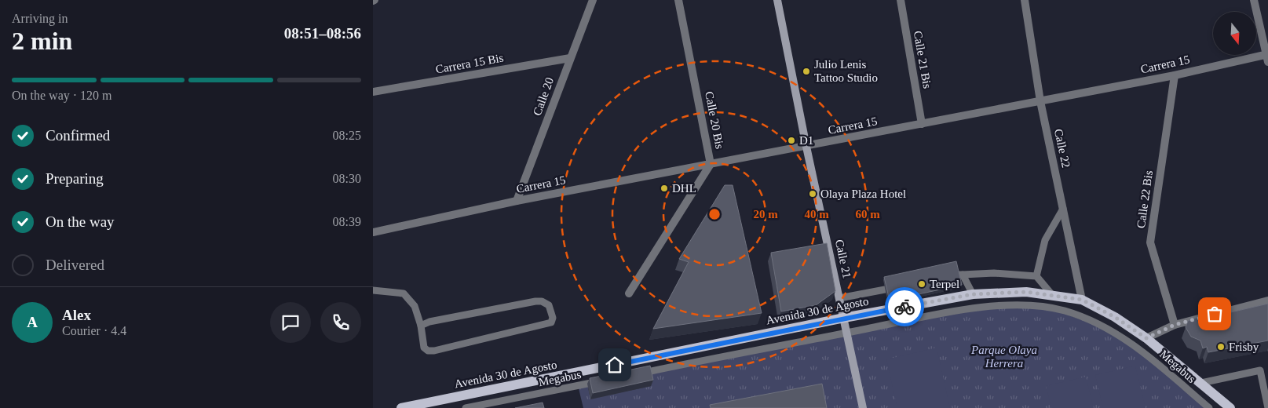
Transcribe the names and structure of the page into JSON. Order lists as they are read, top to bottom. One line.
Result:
{"streets":{"main road":["Calle 21","Avenida 30 de Agosto"],"street":["Calle 21 Bis","Carrera 15 Bis","Carrera 15","Calle 20","Calle 20 Bis","Calle 22","Calle 22 Bis"],"lane":["Megabus"]},"crossings":[["Calle 21 Bis","Carrera 15"],["Carrera 15 Bis","Calle 20"],["Carrera 15","Calle 20"],["Carrera 15","Calle 20 Bis"],["Carrera 15","Calle 22"],["Carrera 15","Calle 22 Bis"],["Carrera 15","Calle 21"],["Calle 22","Avenida 30 de Agosto"],["Calle 21","Avenida 30 de Agosto"],["Calle 21","Megabus"]],"parks":["Parque Olaya Herrera"],"places":["Julio Lenis Tattoo Studio","D1","DHL","Olaya Plaza Hotel","Terpel","Frisby"],"north":"bottom","page":{"heading":["2 min","Arriving in","08:51–08:56"],"panel":["Alex","Courier · 4.4"],"bar":"On the way · 120 m","list":[["Confirmed","08:25"],["Preparing","08:30"],["On the way","08:39"],"Delivered"],"round":"A"},"rings":["20 m","40 m","60 m"]}
